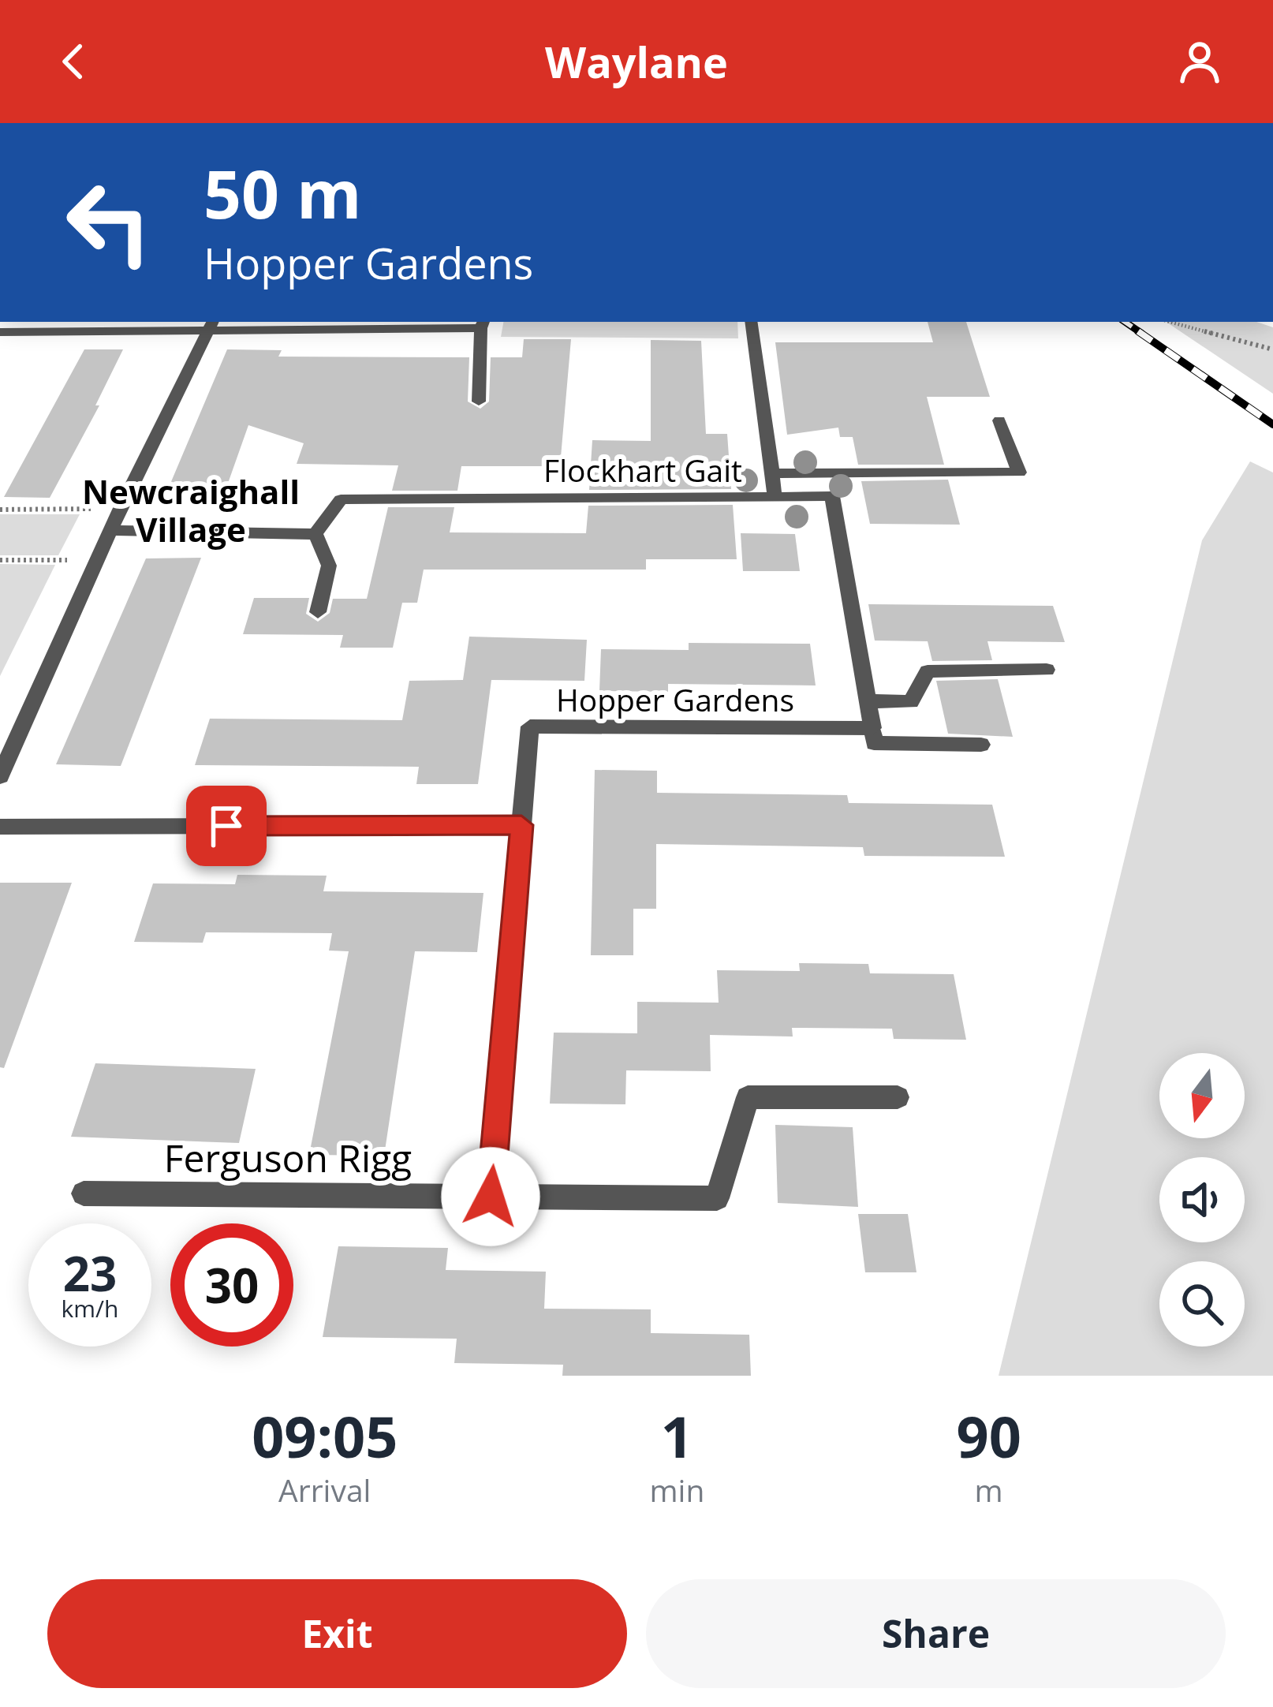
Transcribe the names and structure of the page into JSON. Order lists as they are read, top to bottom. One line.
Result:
{"streets":{"street":["Flockhart Gait","Hopper Gardens","Ferguson Rigg"]},"districts":["Newcraighall Village"],"north":"bottom","page":{"header":"Waylane","turn":["50 m","Hopper Gardens"],"speed":"23 km/h","limit":"30","eta":["09:05","Arrival","1","min","90","m"],"buttons":["Exit","Share"]}}
